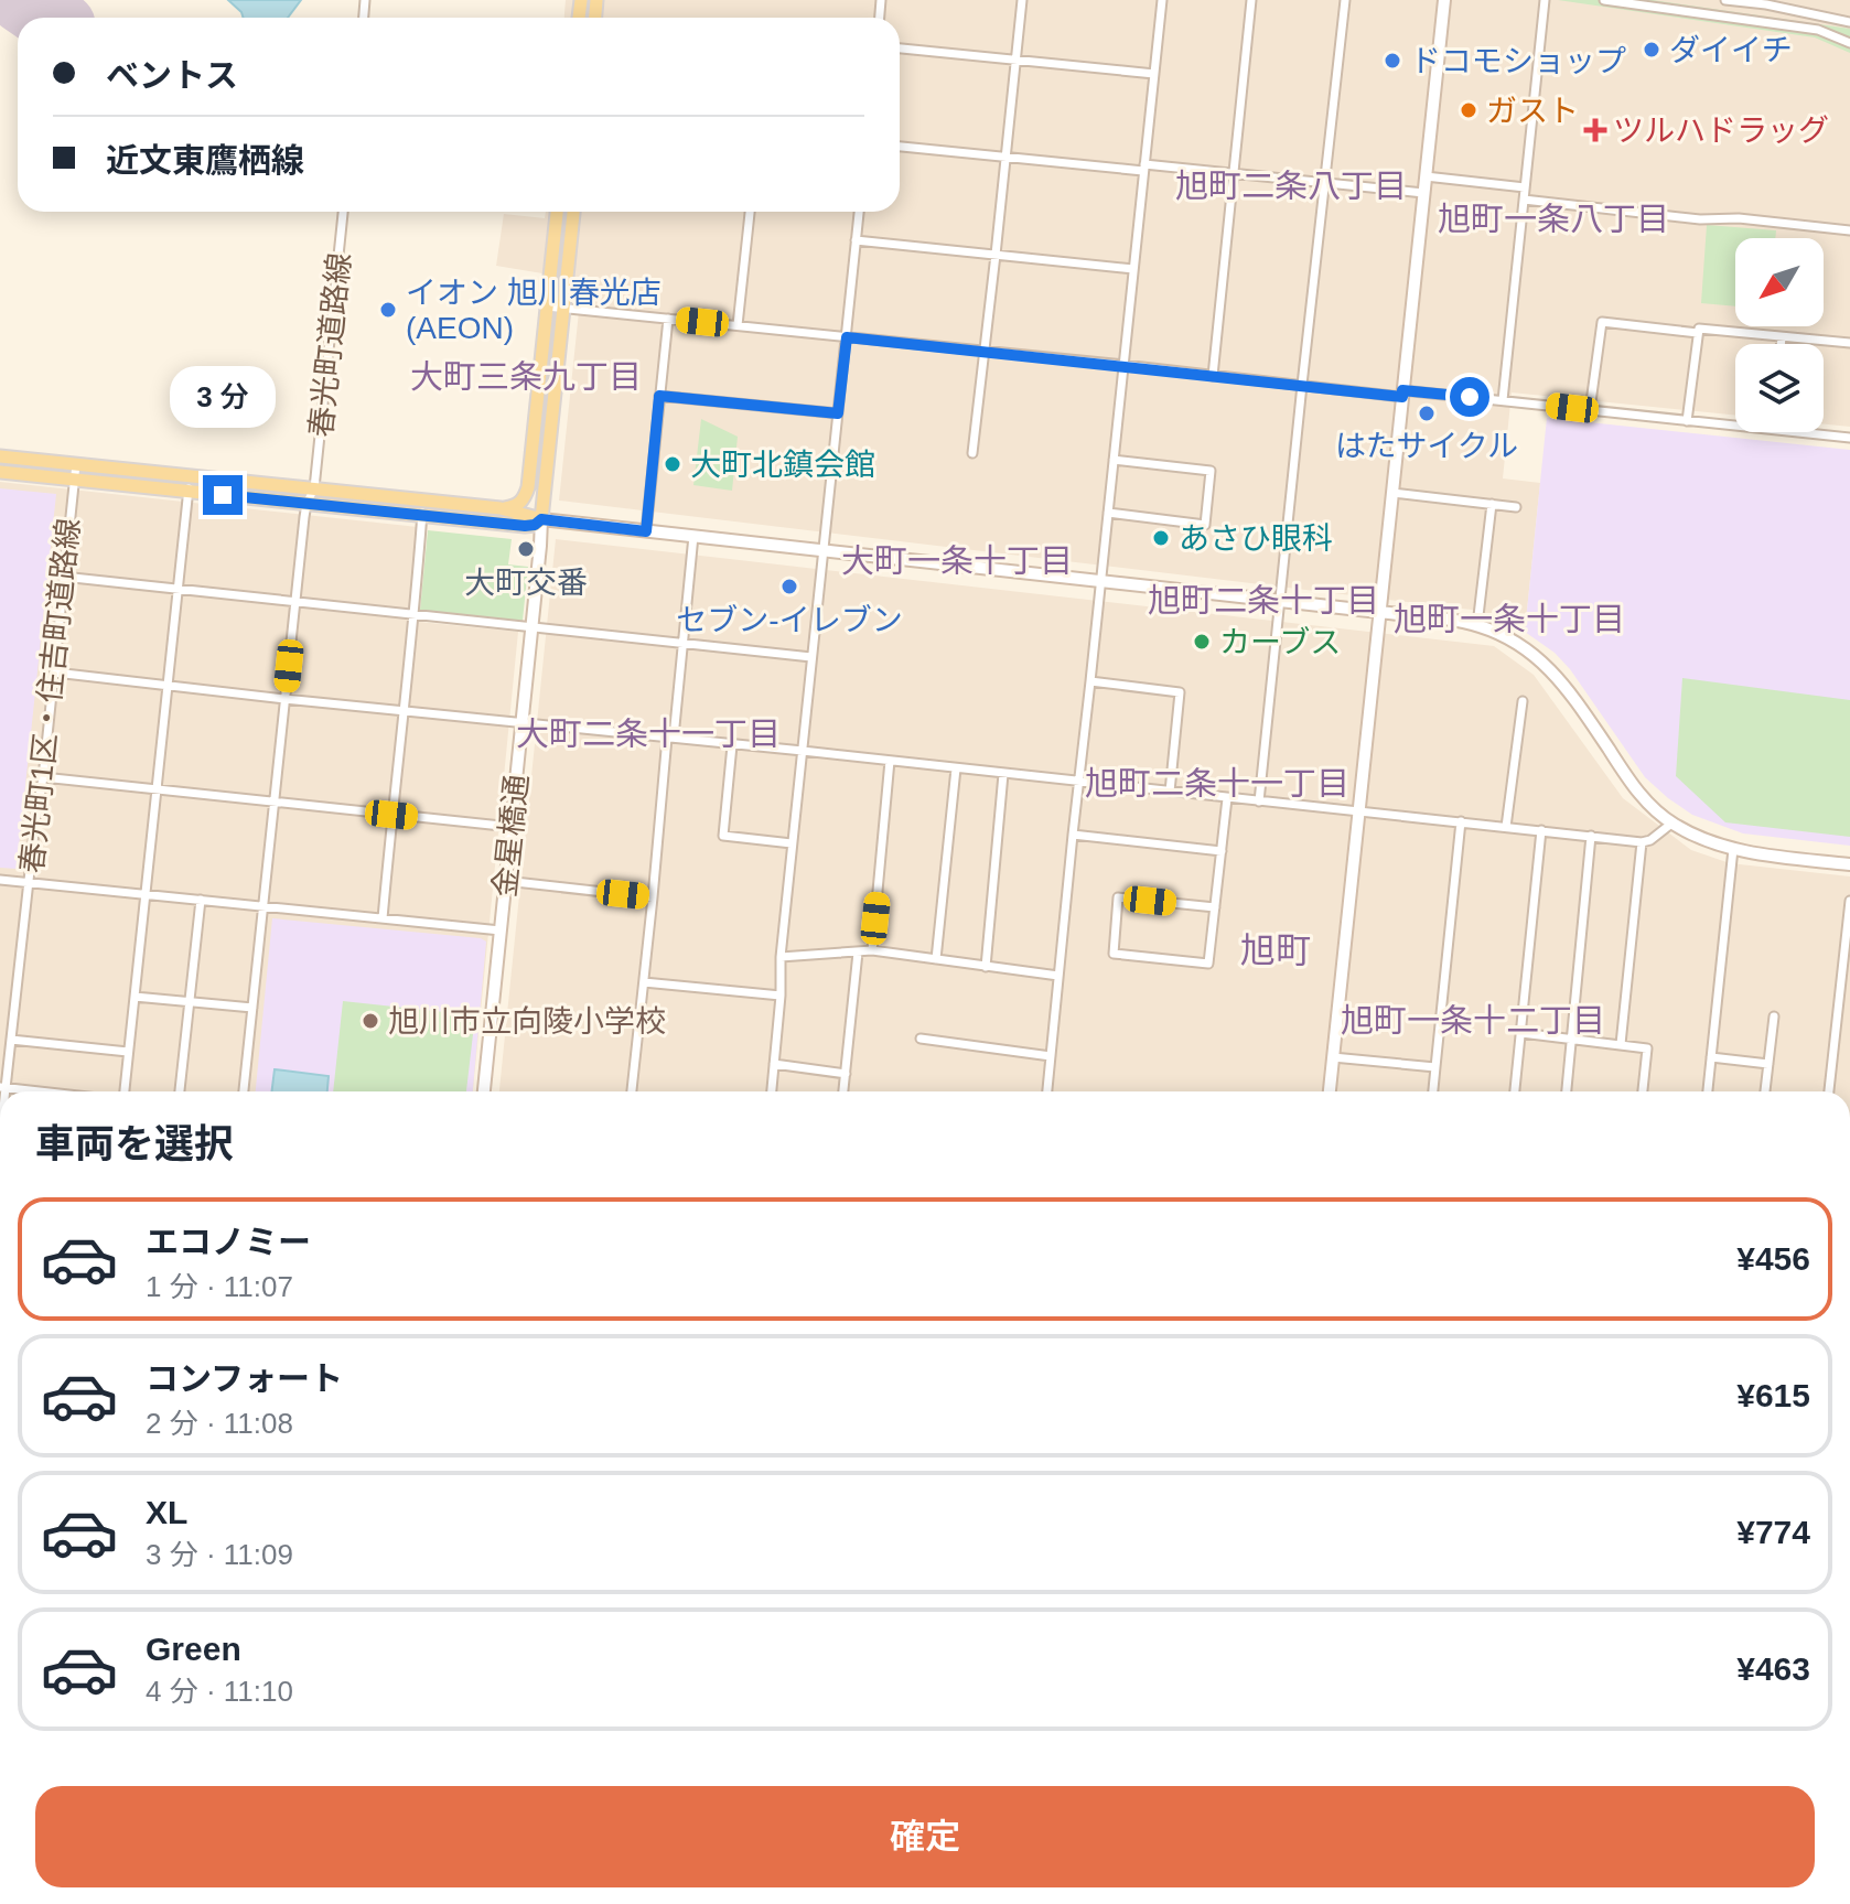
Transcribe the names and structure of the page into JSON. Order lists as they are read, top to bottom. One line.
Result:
{"streets":{"main road":["金星橋通"],"street":["春光町道路線","春光町1区・住吉町道路線"]},"districts":["旭町二条八丁目","旭町一条八丁目","大町三条九丁目","大町一条十丁目","旭町二条十丁目","旭町一条十丁目","大町二条十一丁目","旭町二条十一丁目","旭町","旭町一条十二丁目"],"places":{"other":["ダイイチ","ドコモショップ","ガスト","イオン 旭川春光店 (AEON)","はたサイクル","大町北鎮会館","あさひ眼科","大町交番","セブン-イレブン","カーブス","旭川市立向陵小学校"],"health":["ツルハドラッグ"]},"north":"bottom left","page":{"banner":["ベントス","近文東鷹栖線"],"bubble":"3 分","heading":"車両を選択","list":[{"name":"エコノミー","note":"1 分 · 11:07","value":"¥456"},{"name":"コンフォート","note":"2 分 · 11:08","value":"¥615"},{"name":"XL","note":"3 分 · 11:09","value":"¥774"},{"name":"Green","note":"4 分 · 11:10","value":"¥463"}],"buttons":"確定"}}
